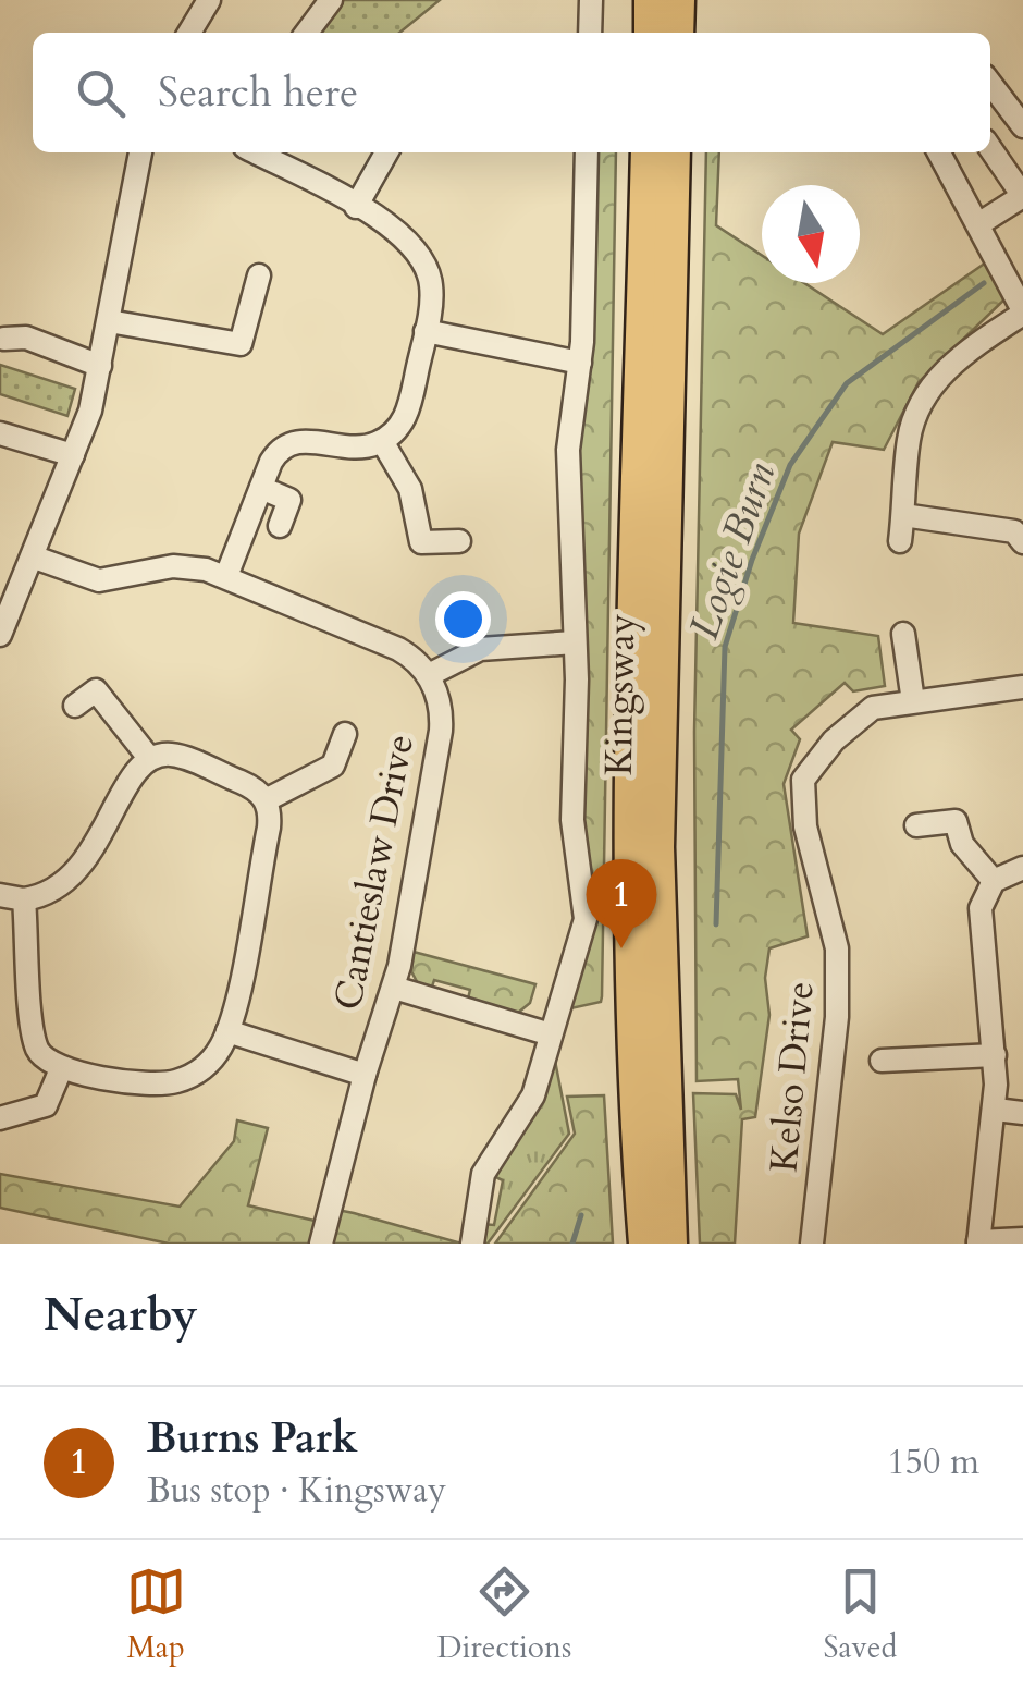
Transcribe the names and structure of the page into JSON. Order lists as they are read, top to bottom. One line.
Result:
{"streets":{"highway":["Kingsway"],"street":["Cantieslaw Drive","Kelso Drive"]},"water":["Logie Burn"],"north":"bottom","page":{"search":"Search here","pins":"1","heading":"Nearby","list":[{"mark":"1","name":"Burns Park","note":"Bus stop · Kingsway","value":"150 m"}],"nav":["Map","Directions","Saved"]}}
